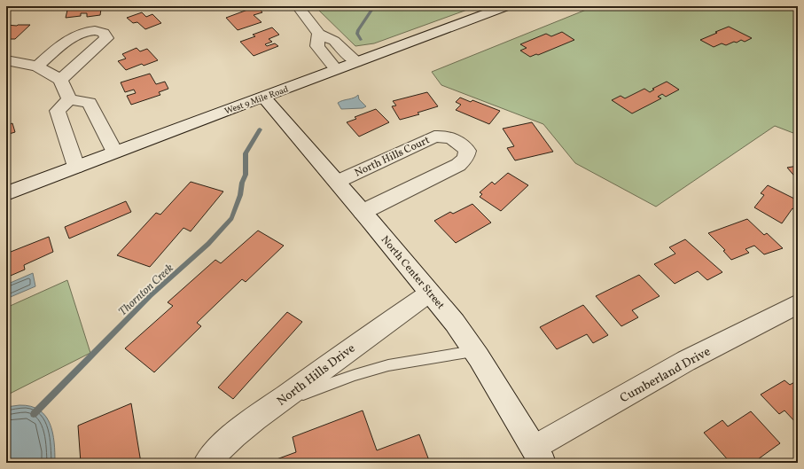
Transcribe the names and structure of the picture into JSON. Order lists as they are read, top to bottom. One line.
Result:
{"streets":{"street":["West 9 Mile Road","North Hills Court","North Center Street","North Hills Drive","Cumberland Drive"]},"crossings":[["West 9 Mile Road","North Center Street"],["North Hills Court","North Center Street"],["North Center Street","North Hills Drive"],["North Center Street","Cumberland Drive"]],"water":["Thornton Creek"]}
